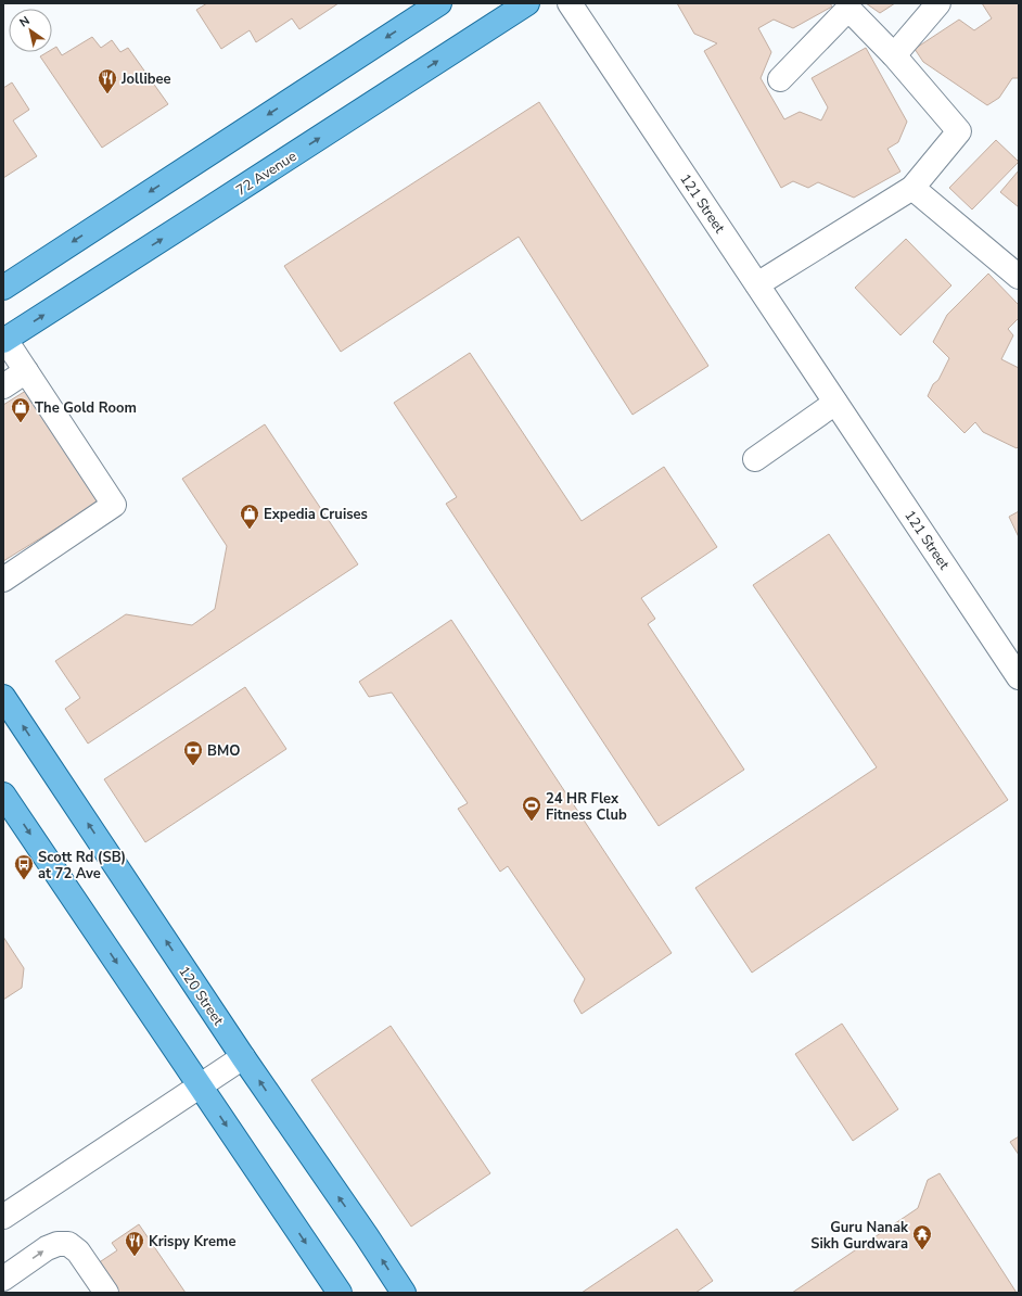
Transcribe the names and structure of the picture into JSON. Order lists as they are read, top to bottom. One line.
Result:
{"streets":{"main road":["72 Avenue","120 Street"],"street":["121 Street"]},"places":{"restaurant":["Jollibee","Krispy Kreme"],"shop":["The Gold Room","Expedia Cruises"],"bank":["BMO"],"sports":["24 HR Flex Fitness Club"],"bus stop":["Scott Rd (SB) at 72 Ave"],"temple":["Guru Nanak Sikh Gurdwara"]},"north":"top left"}
